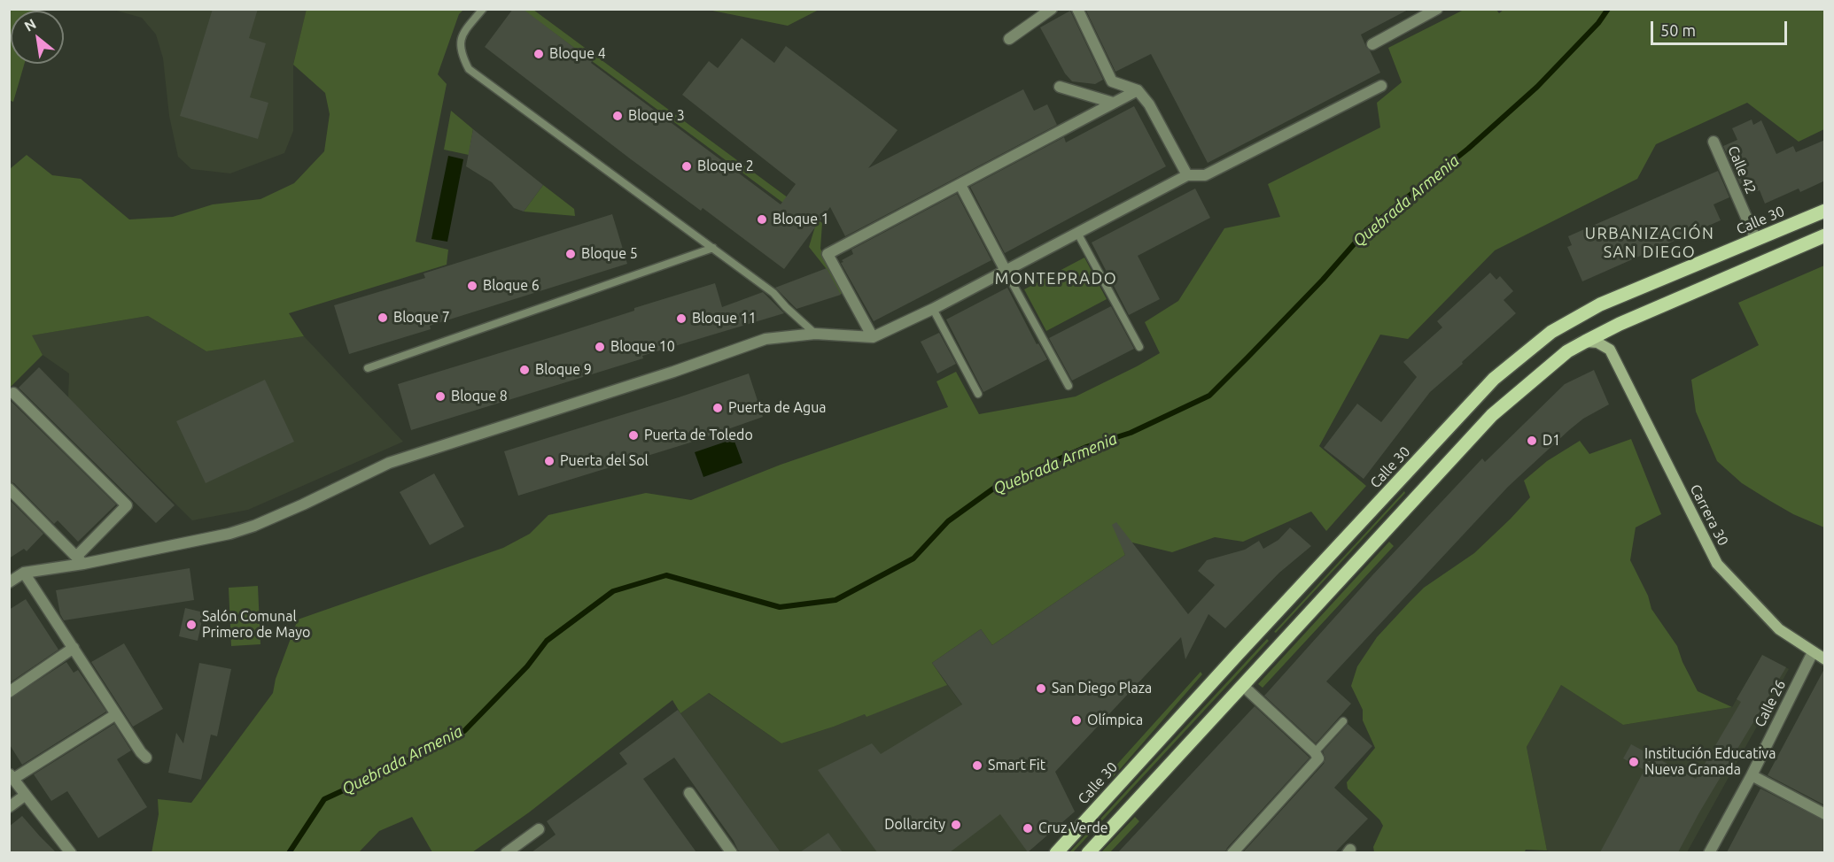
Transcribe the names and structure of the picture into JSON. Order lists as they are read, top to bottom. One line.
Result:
{"streets":{"main road":["Calle 30"],"street":["Calle 42","Carrera 30","Calle 26"]},"crossings":[["Calle 42","Calle 30"],["Carrera 30","Calle 26"]],"districts":["URBANIZACIÓN SAN DIEGO","MONTEPRADO"],"water":["Quebrada Armenia"],"places":["Bloque 4","Bloque 3","Bloque 2","Bloque 1","Bloque 5","Bloque 6","Bloque 7","Bloque 11","Bloque 10","Bloque 9","Bloque 8","Puerta de Agua","Puerta de Toledo","D1","Puerta del Sol","Salón Comunal Primero de Mayo","San Diego Plaza","Olímpica","Institución Educativa Nueva Granada","Smart Fit","Dollarcity","Cruz Verde"],"scale_bar":"50 m","north":"top left"}
